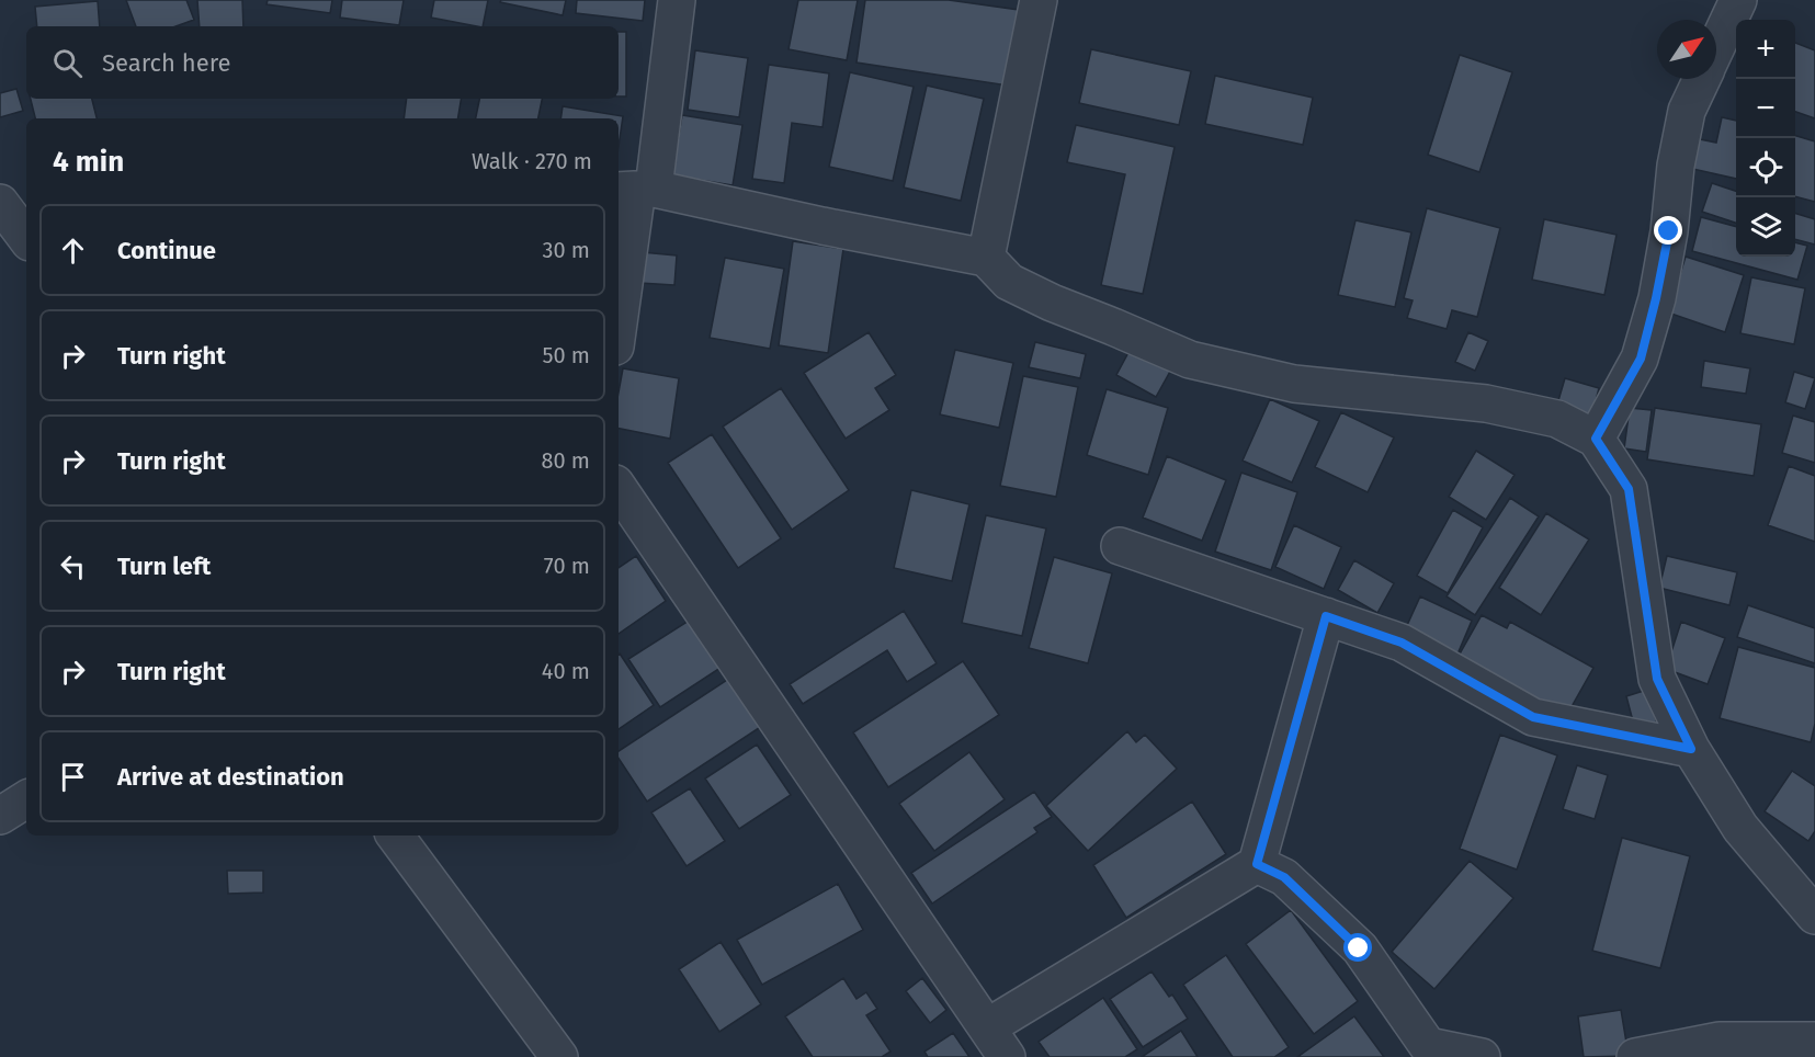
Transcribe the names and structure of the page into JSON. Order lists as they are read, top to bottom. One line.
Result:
{"north":"top right","page":{"map_buttons":["+","−"],"search":"Search here","heading":["4 min","Walk · 270 m"],"list":[["Continue","30 m"],["Turn right","50 m"],["Turn right","80 m"],["Turn left","70 m"],["Turn right","40 m"],"Arrive at destination"]}}
